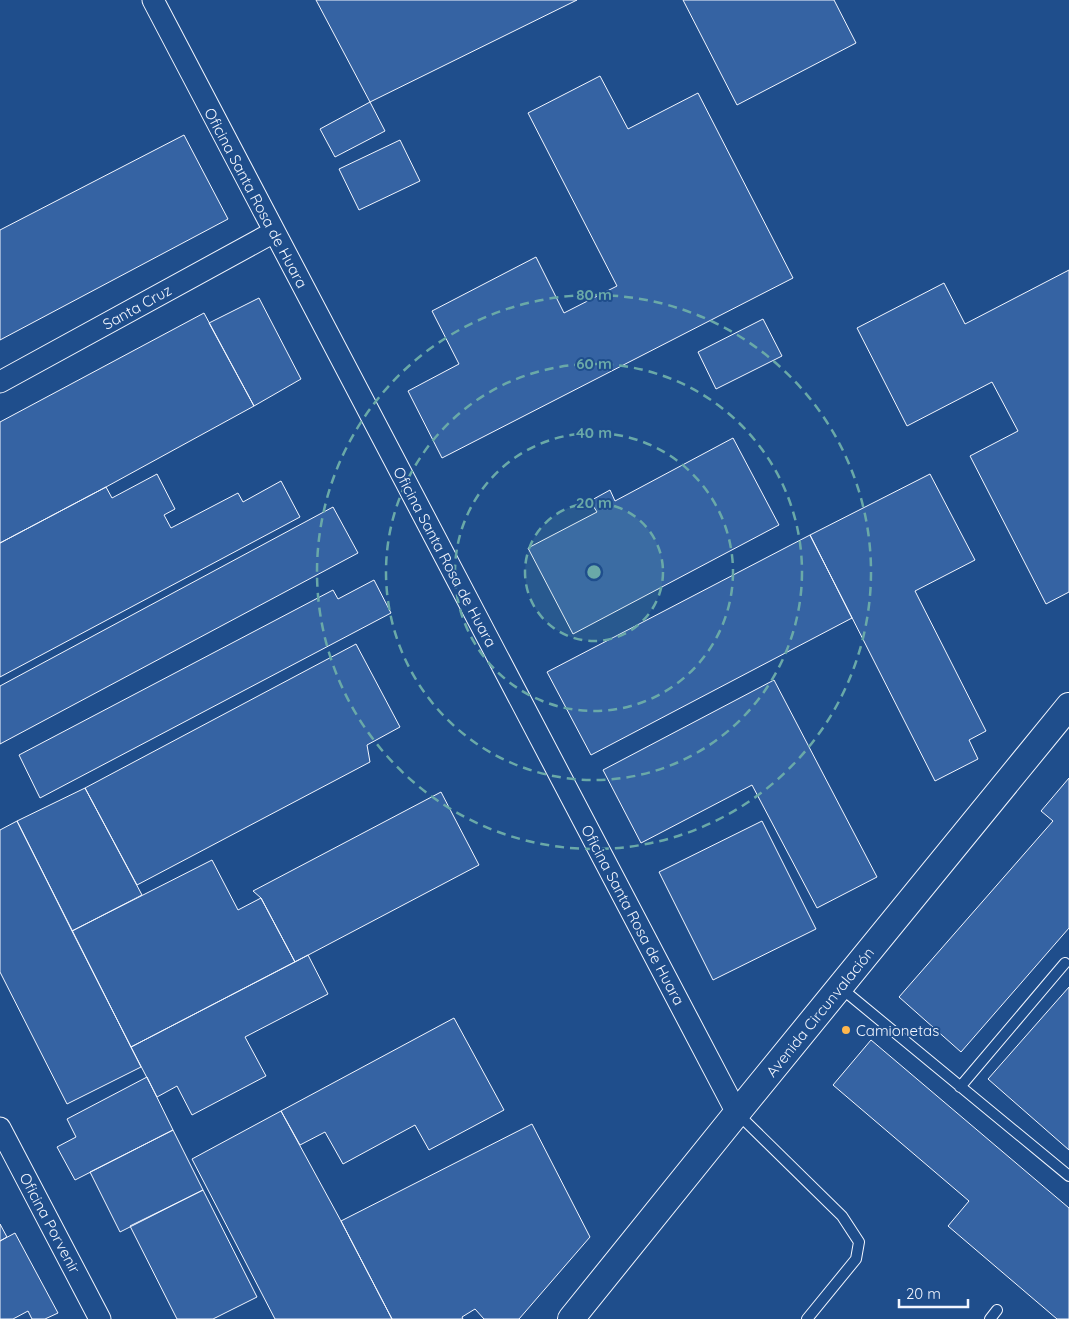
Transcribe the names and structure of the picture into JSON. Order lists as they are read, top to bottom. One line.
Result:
{"streets":{"street":["Oficina Santa Rosa de Huara","Santa Cruz","Avenida Circunvalación","Oficina Porvenir"]},"crossings":[["Oficina Santa Rosa de Huara","Santa Cruz"],["Oficina Santa Rosa de Huara","Avenida Circunvalación"]],"places":["Camionetas"],"scale_bar":"20 m","rings":["80 m","60 m","40 m","20 m"]}
